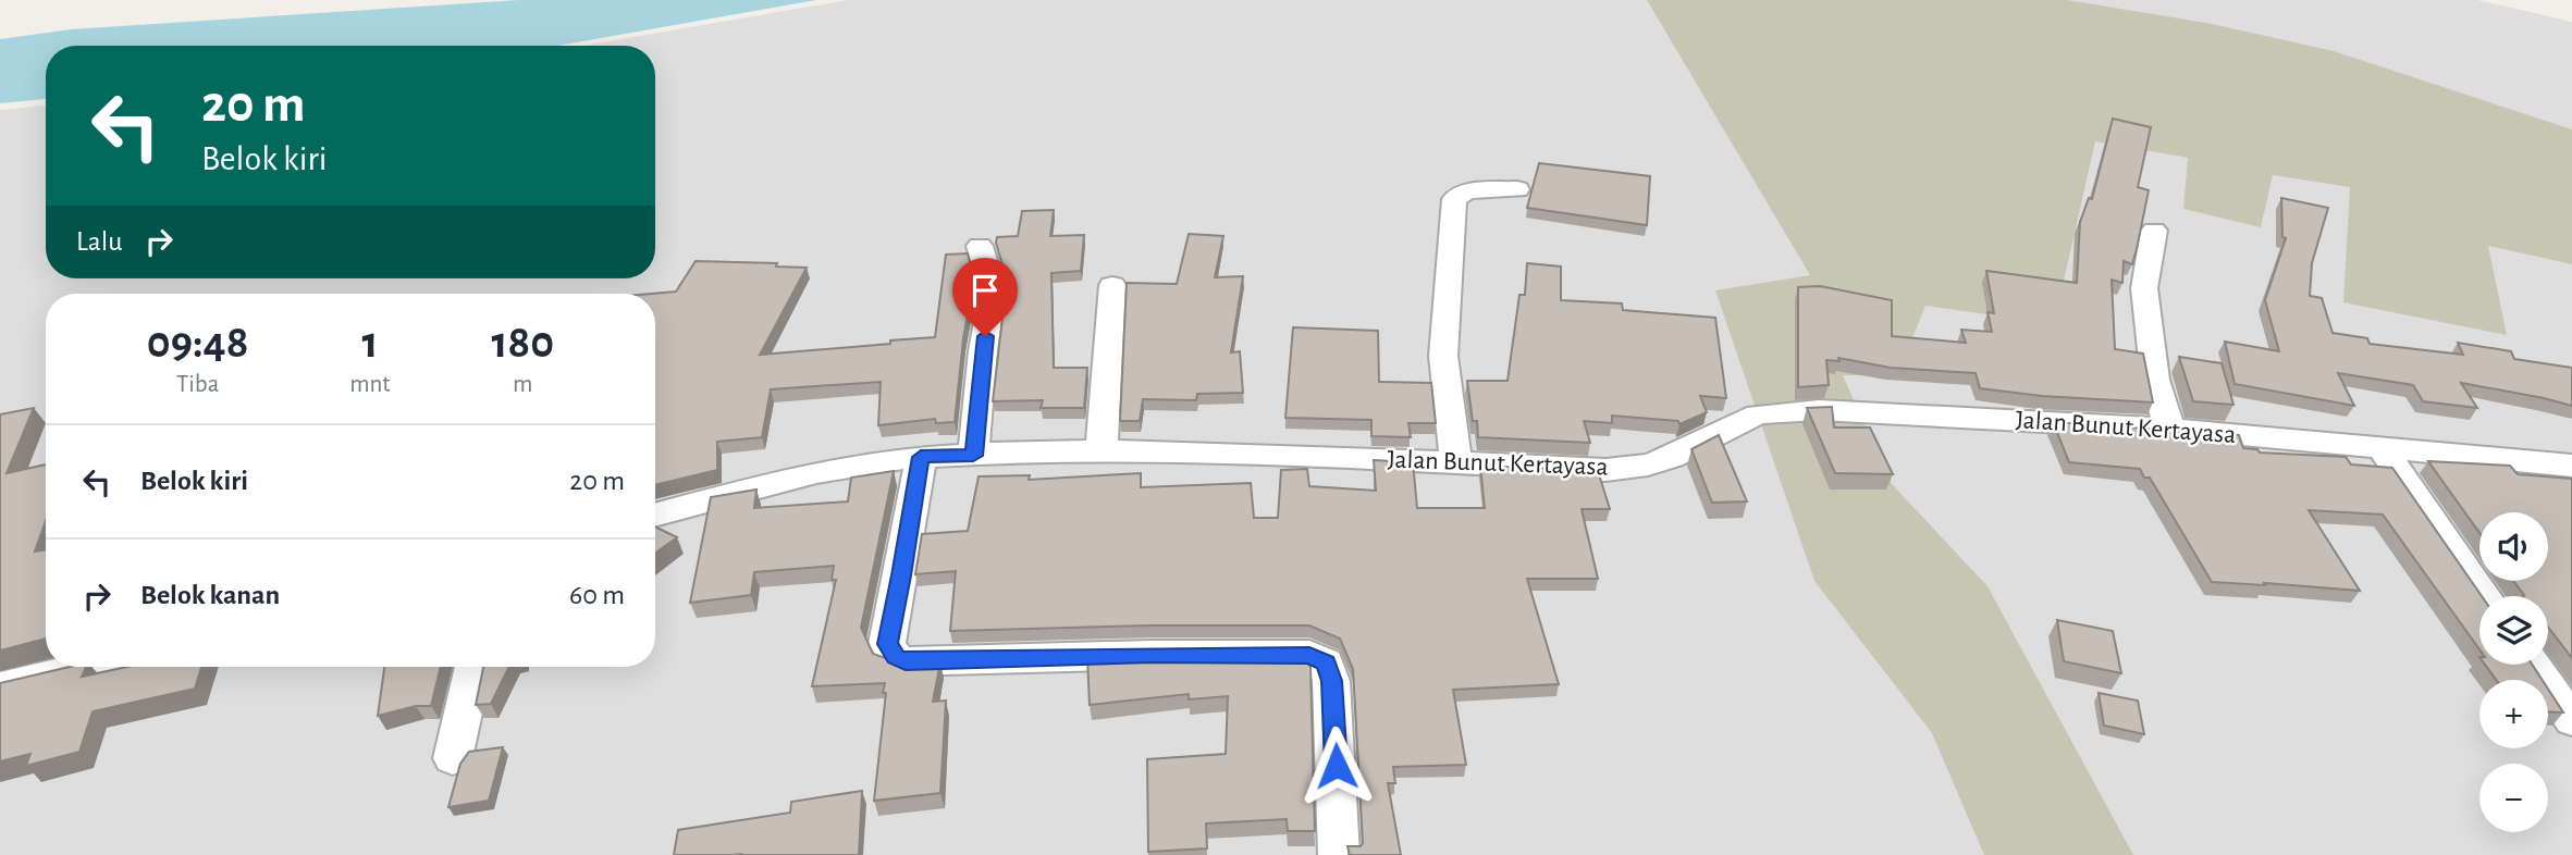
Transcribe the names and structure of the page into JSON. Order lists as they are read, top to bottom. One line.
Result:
{"streets":{"street":["Jalan Bunut Kertayasa"]},"page":{"turn":["20 m","Belok kiri"],"then":"Lalu","eta":["09:48","Tiba","1","mnt","180","m"],"list":[{"name":"Belok kiri","value":"20 m"},{"name":"Belok kanan","value":"60 m"}],"map_buttons":["+","−"]}}
